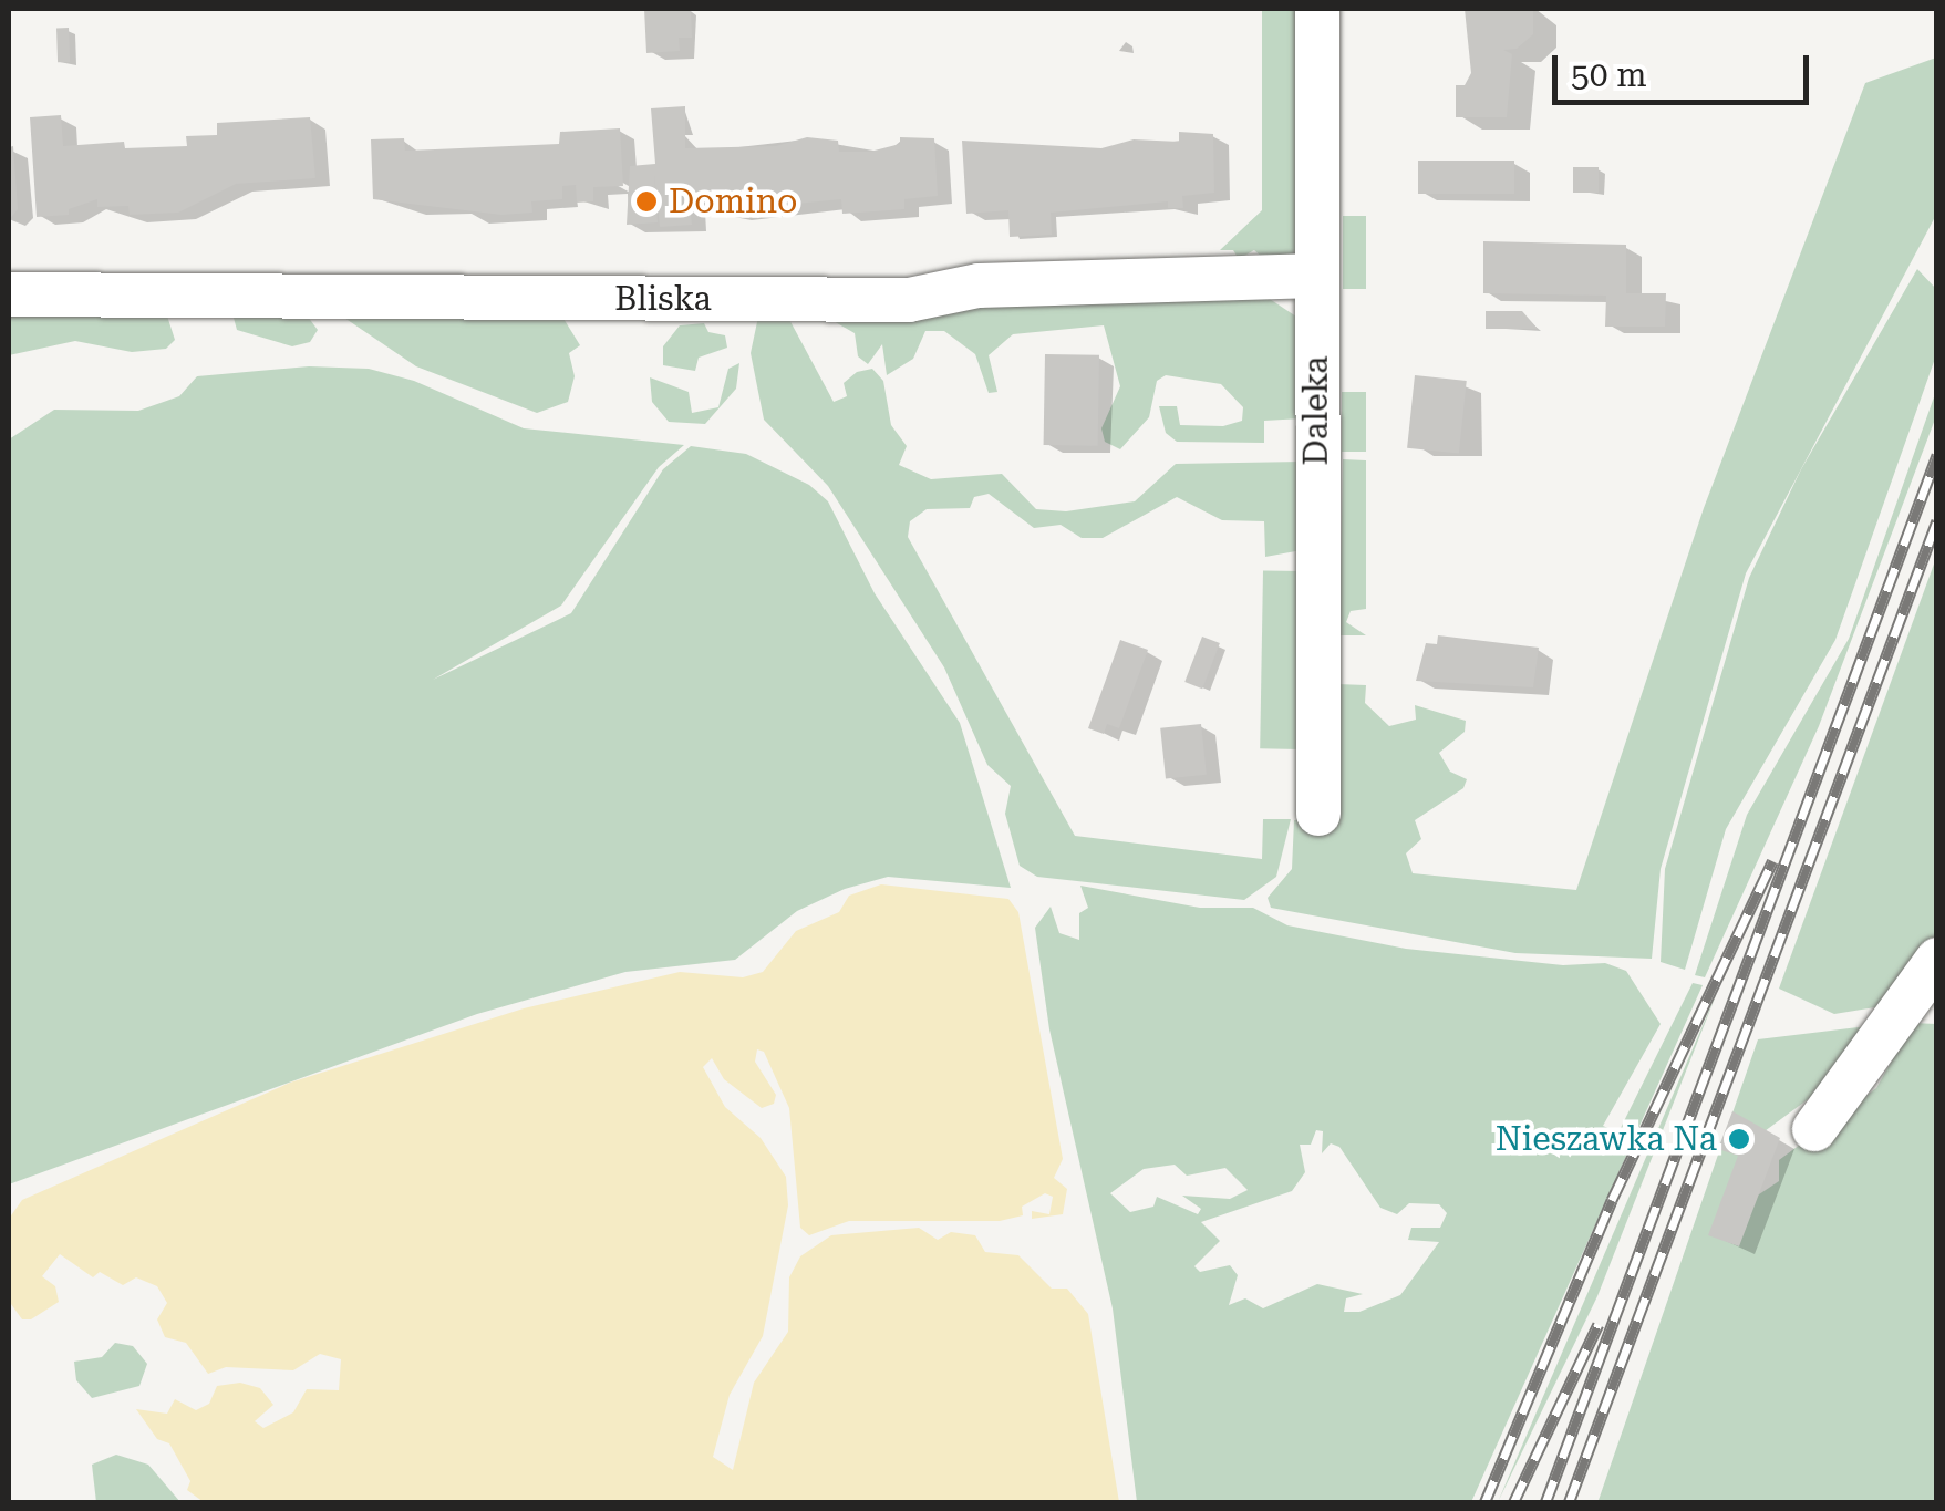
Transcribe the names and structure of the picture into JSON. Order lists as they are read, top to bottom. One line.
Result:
{"streets":{"street":["Bliska","Daleka"]},"crossings":[["Bliska","Daleka"]],"places":["Domino","Nieszawka Na"],"scale_bar":"50 m"}
